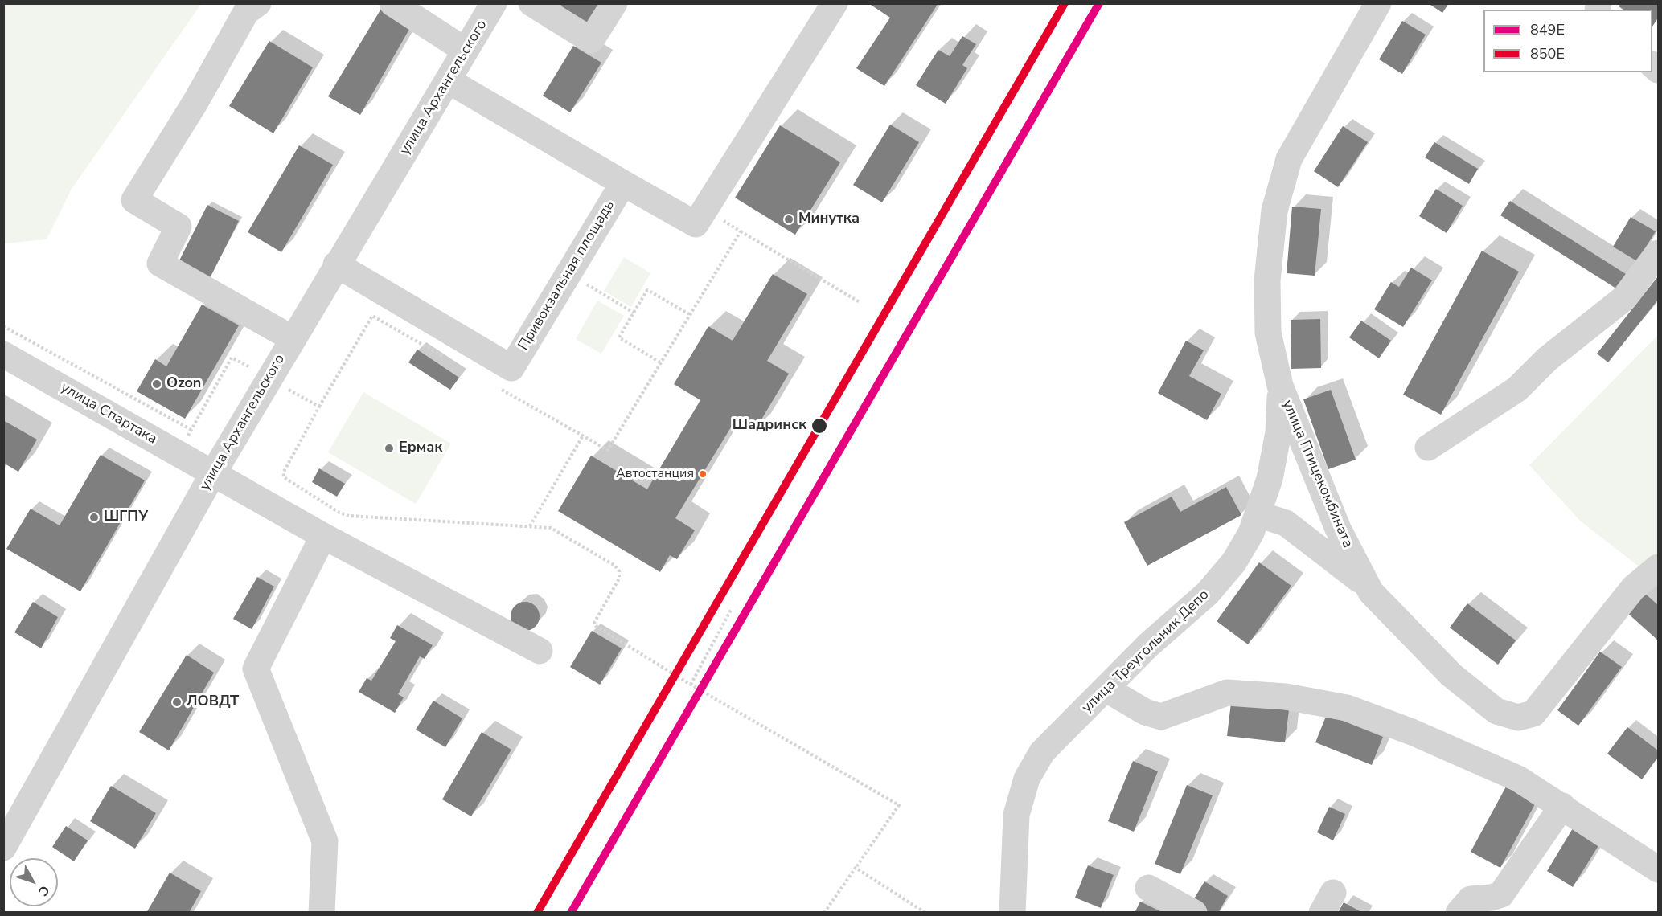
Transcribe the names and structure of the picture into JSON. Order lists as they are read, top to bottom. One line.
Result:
{"streets":{"street":["улица Архангельского","Привокзальная площадь","улица Спартака","улица Птицекомбината","улица Треугольник Депо"]},"crossings":[["улица Архангельского","Привокзальная площадь"],["улица Архангельского","улица Спартака"],["улица Птицекомбината","улица Треугольник Депо"]],"places":["Минутка","Ozon","Шадринск","Ермак","Автостанция","ШГПУ","ЛОВДТ"],"lines":["transit line 849Е","transit line 850Е"],"legend":["849Е","850Е"],"north":"bottom right"}
